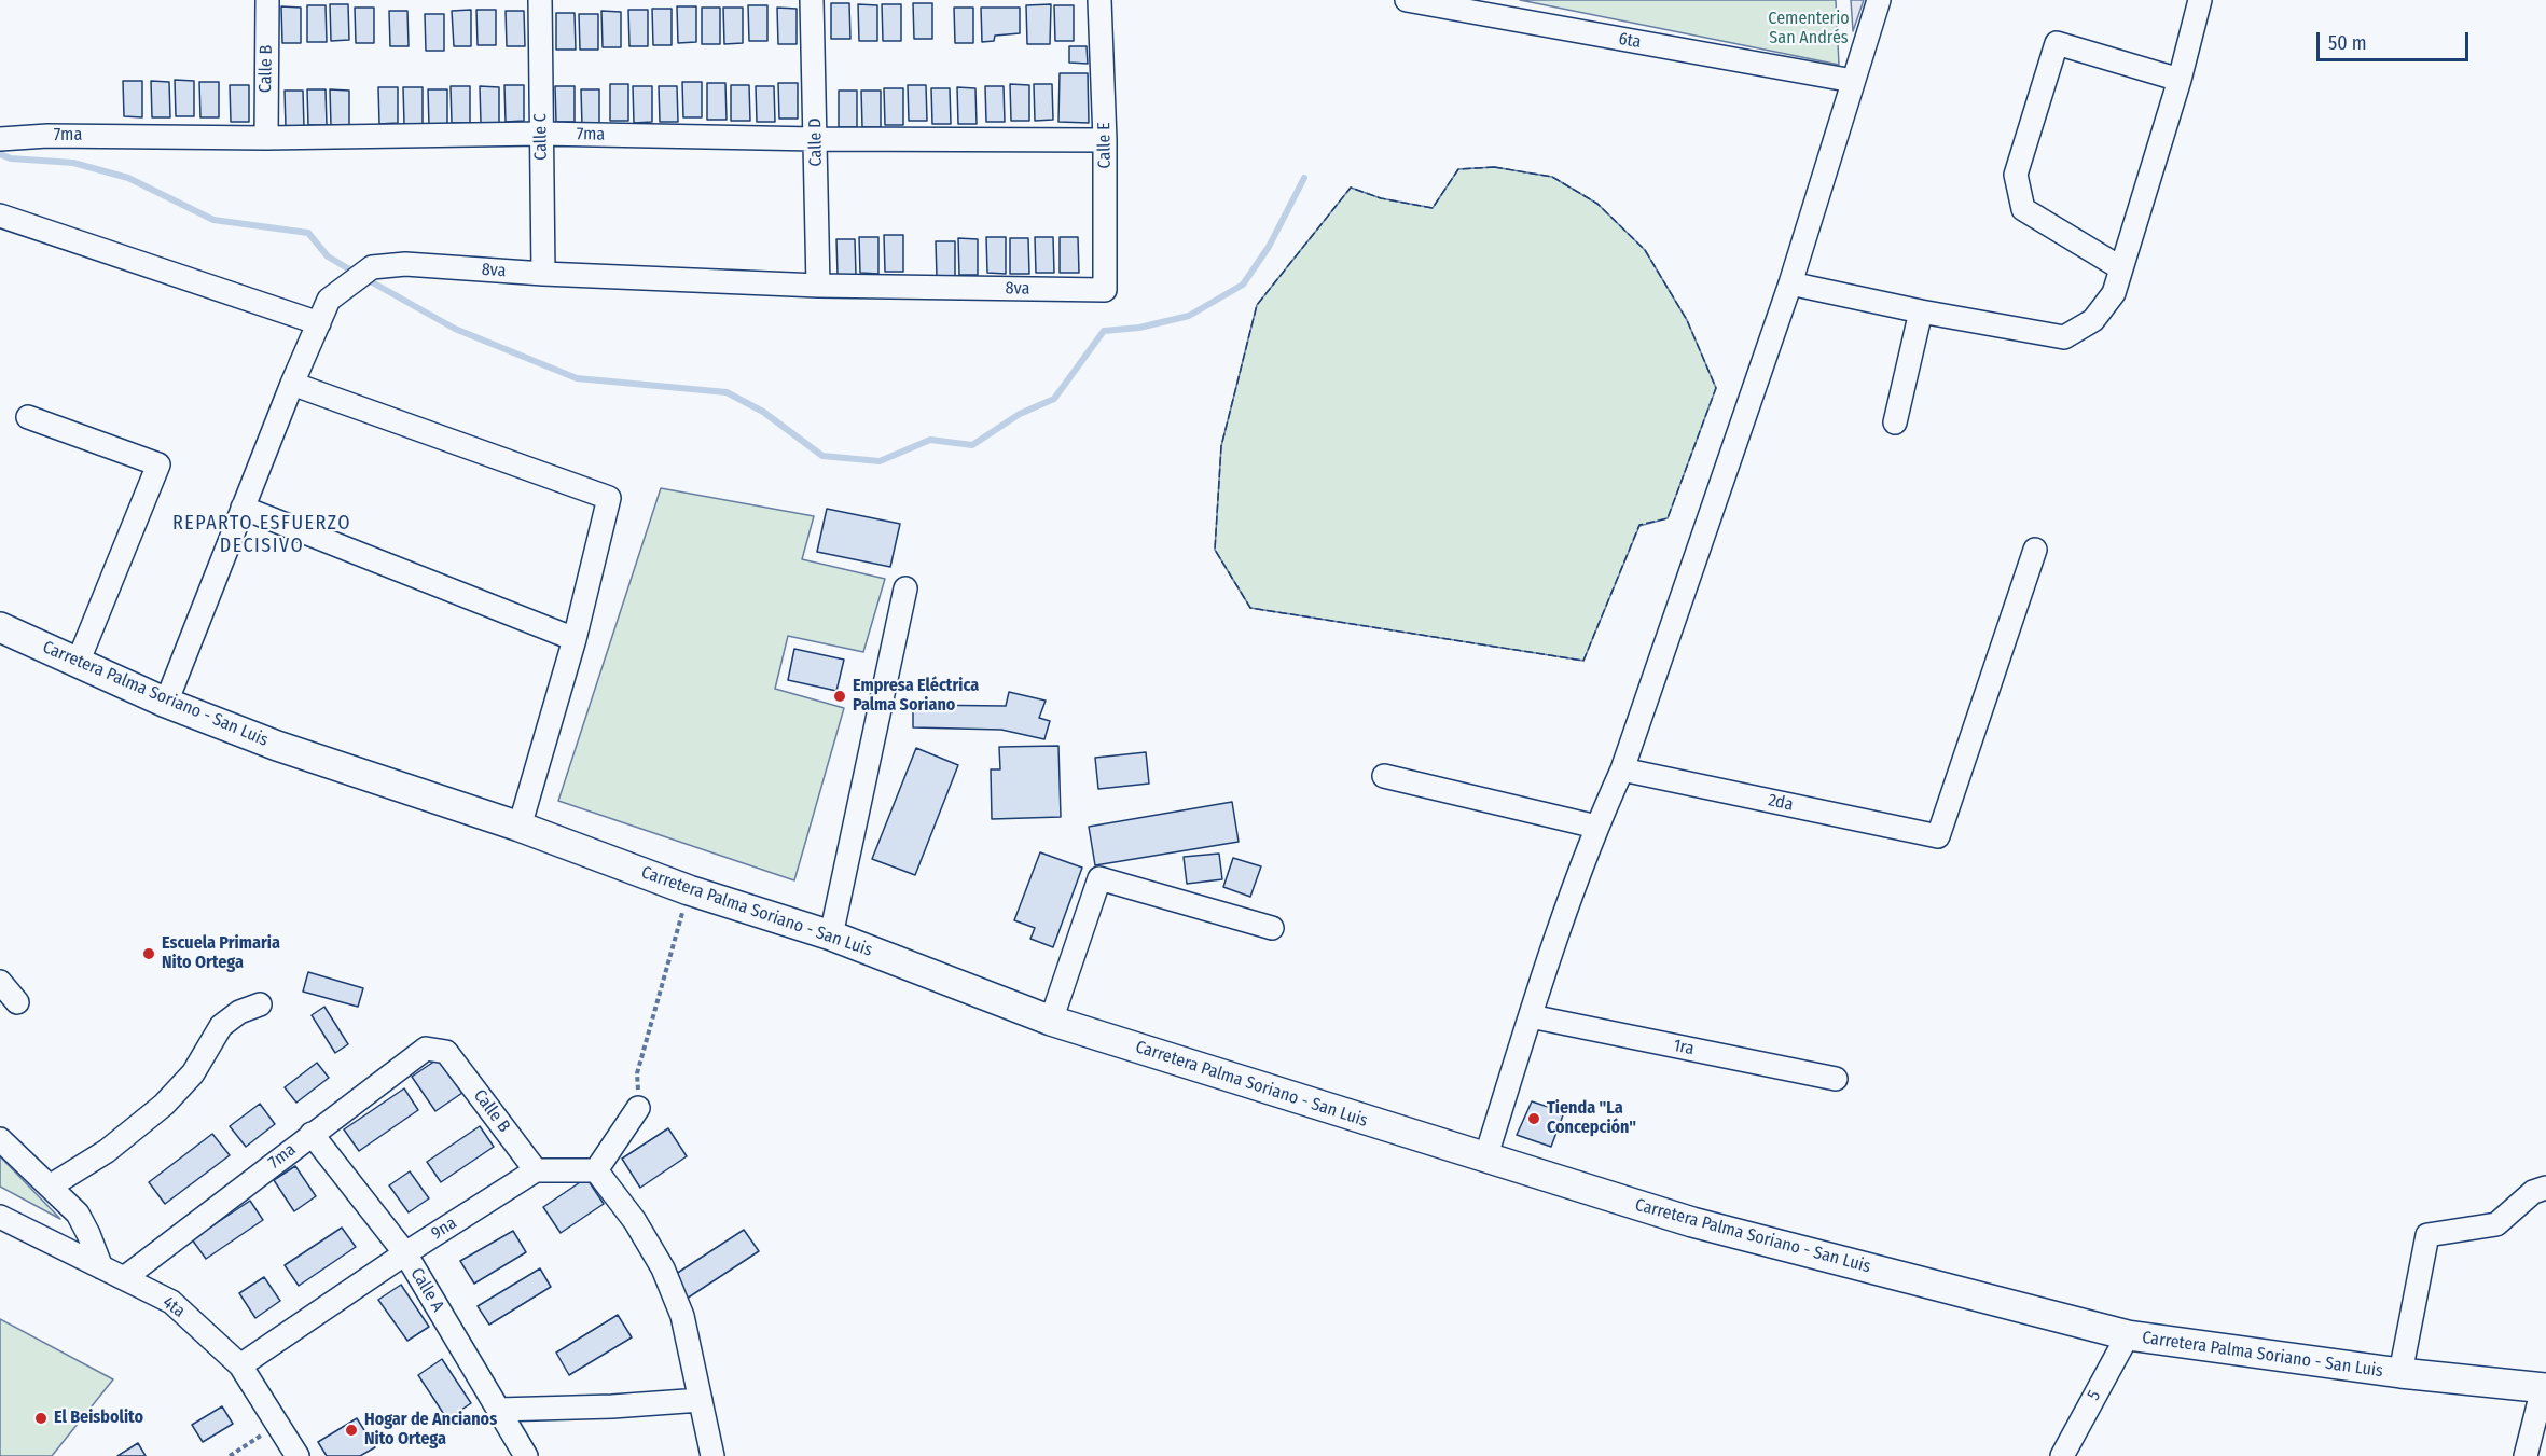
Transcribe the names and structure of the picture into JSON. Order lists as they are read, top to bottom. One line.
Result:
{"streets":{"main road":["Carretera Palma Soriano - San Luis"],"street":["6ta","Calle B","7ma","Calle C","Calle D","Calle E","8va","2da","1ra","9na","Calle A","4ta","5"]},"crossings":[["Calle B","7ma"],["Calle B","9na"],["7ma","Calle C"],["7ma","Calle D"],["7ma","Calle E"],["7ma","Calle A"],["7ma","4ta"],["Calle C","8va"],["Calle D","8va"],["Calle E","8va"],["8va","Carretera Palma Soriano - San Luis"],["Carretera Palma Soriano - San Luis","5"],["9na","Calle A"],["9na","4ta"]],"districts":["REPARTO ESFUERZO DECISIVO"],"parks":["Cementerio San Andrés"],"places":["Empresa Eléctrica Palma Soriano","Escuela Primaria Nito Ortega","Tienda \"La Concepción\"","El Beisbolito","Hogar de Ancianos Nito Ortega"],"scale_bar":"50 m"}
